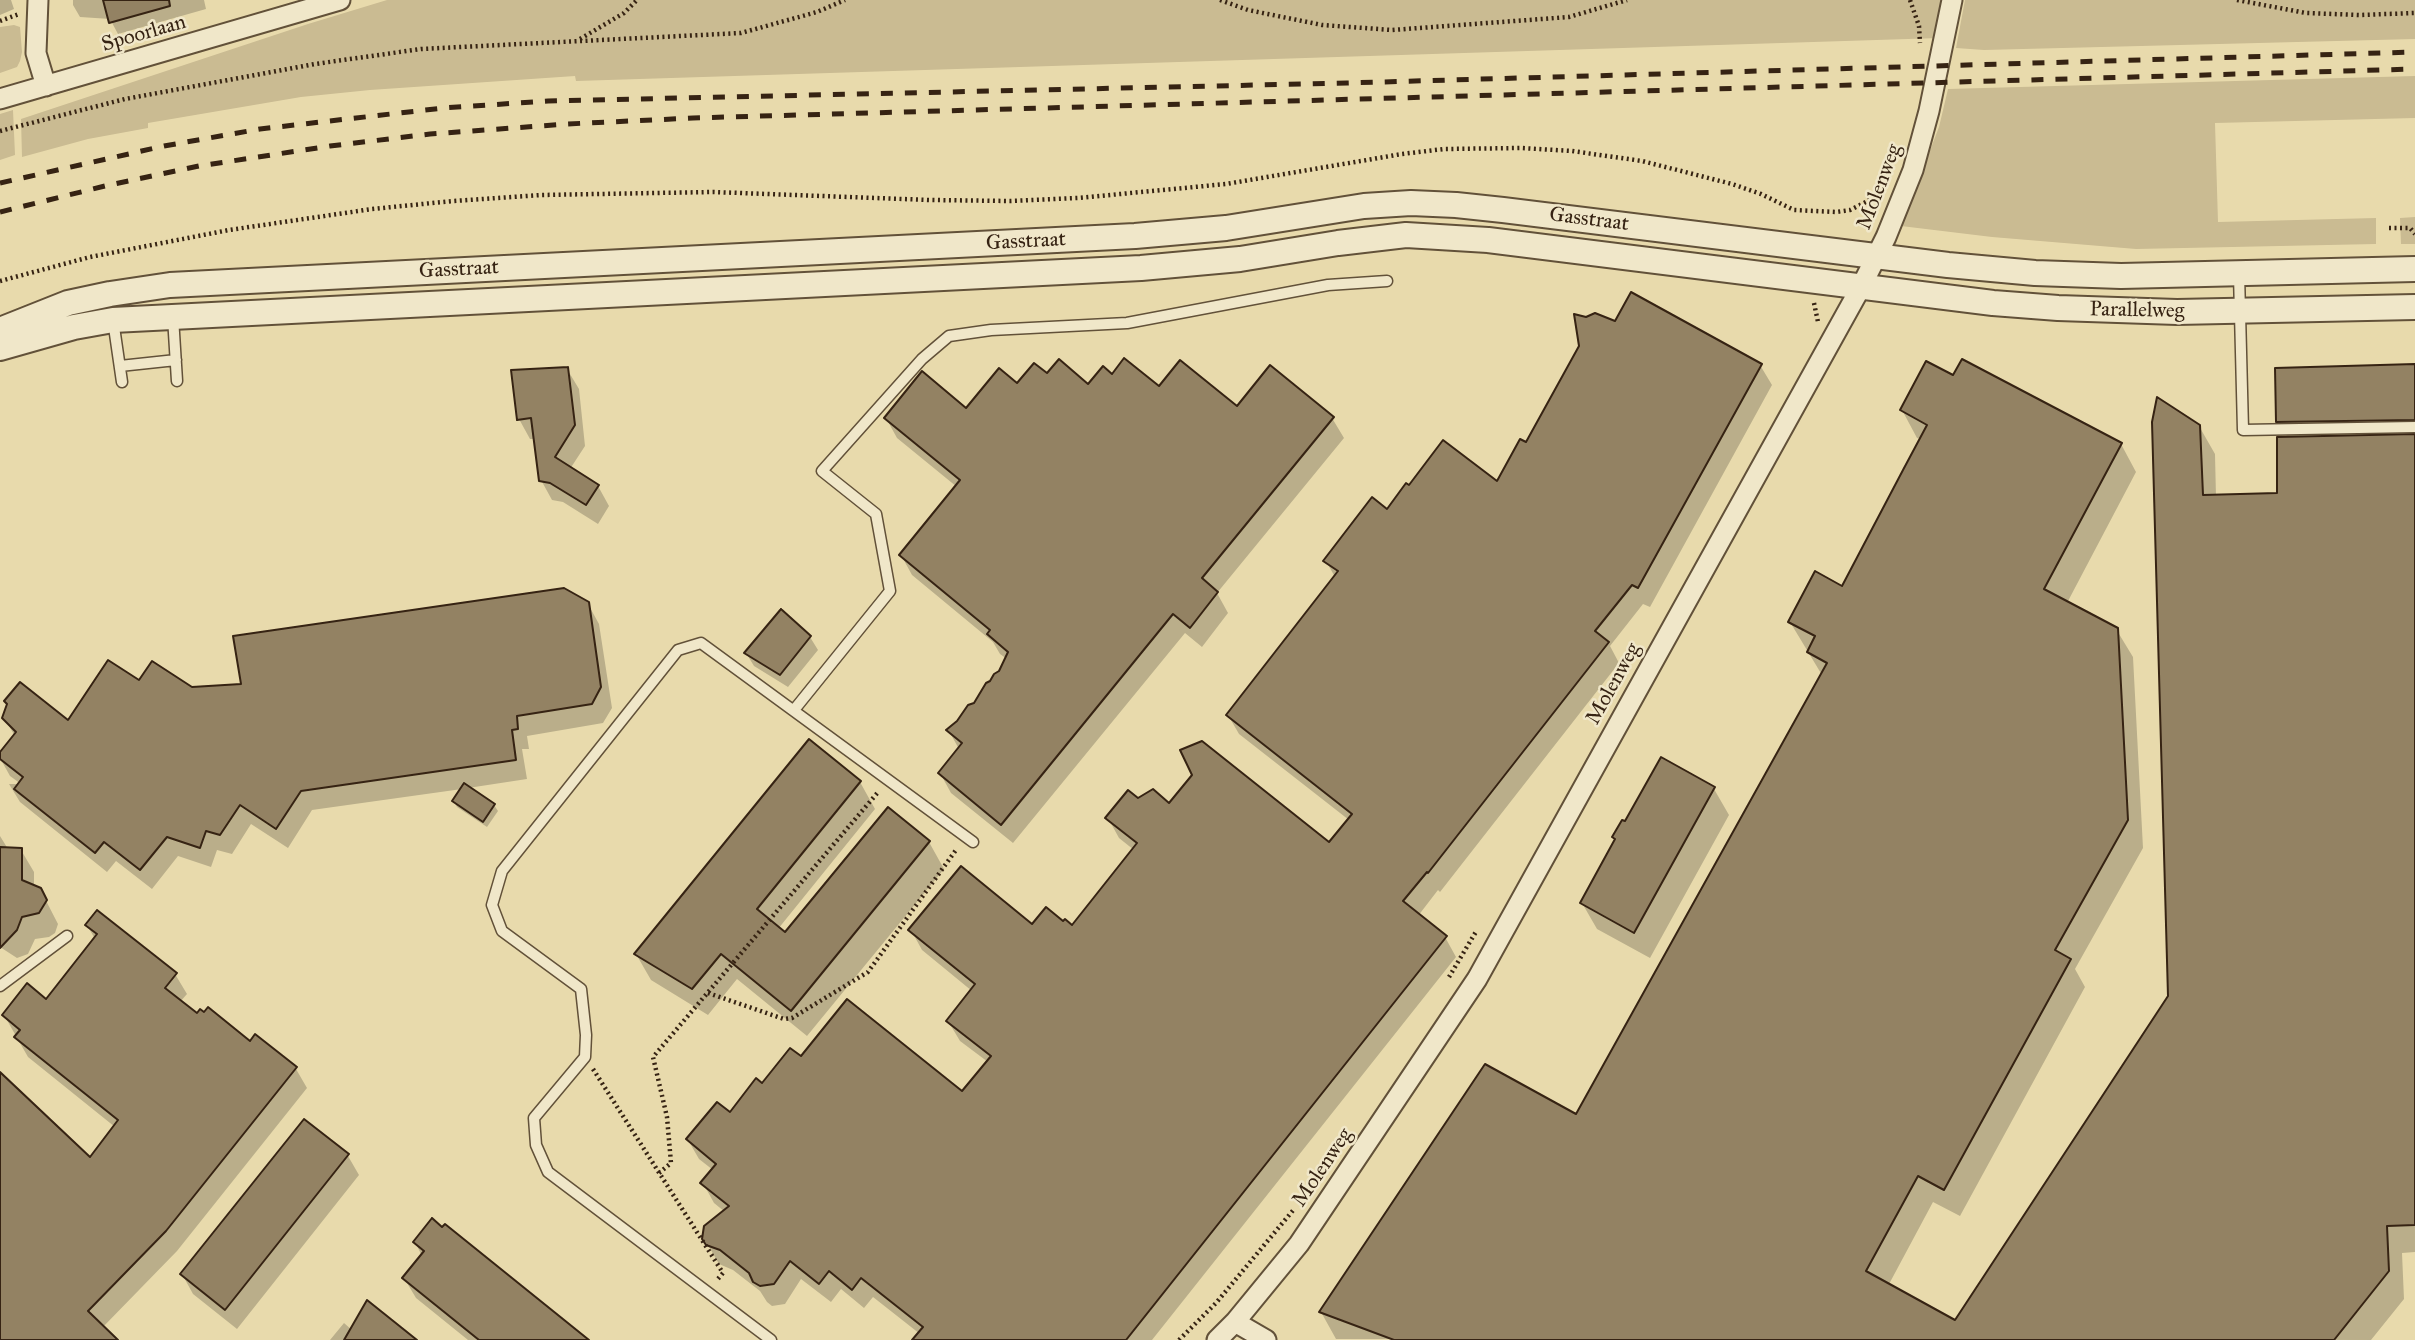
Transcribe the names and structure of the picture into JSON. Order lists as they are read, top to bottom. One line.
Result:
{"streets":{"street":["Spoorlaan","Molenweg","Gasstraat","Parallelweg"]},"crossings":[["Molenweg","Gasstraat"],["Molenweg","Parallelweg"],["Gasstraat","Parallelweg"]]}
